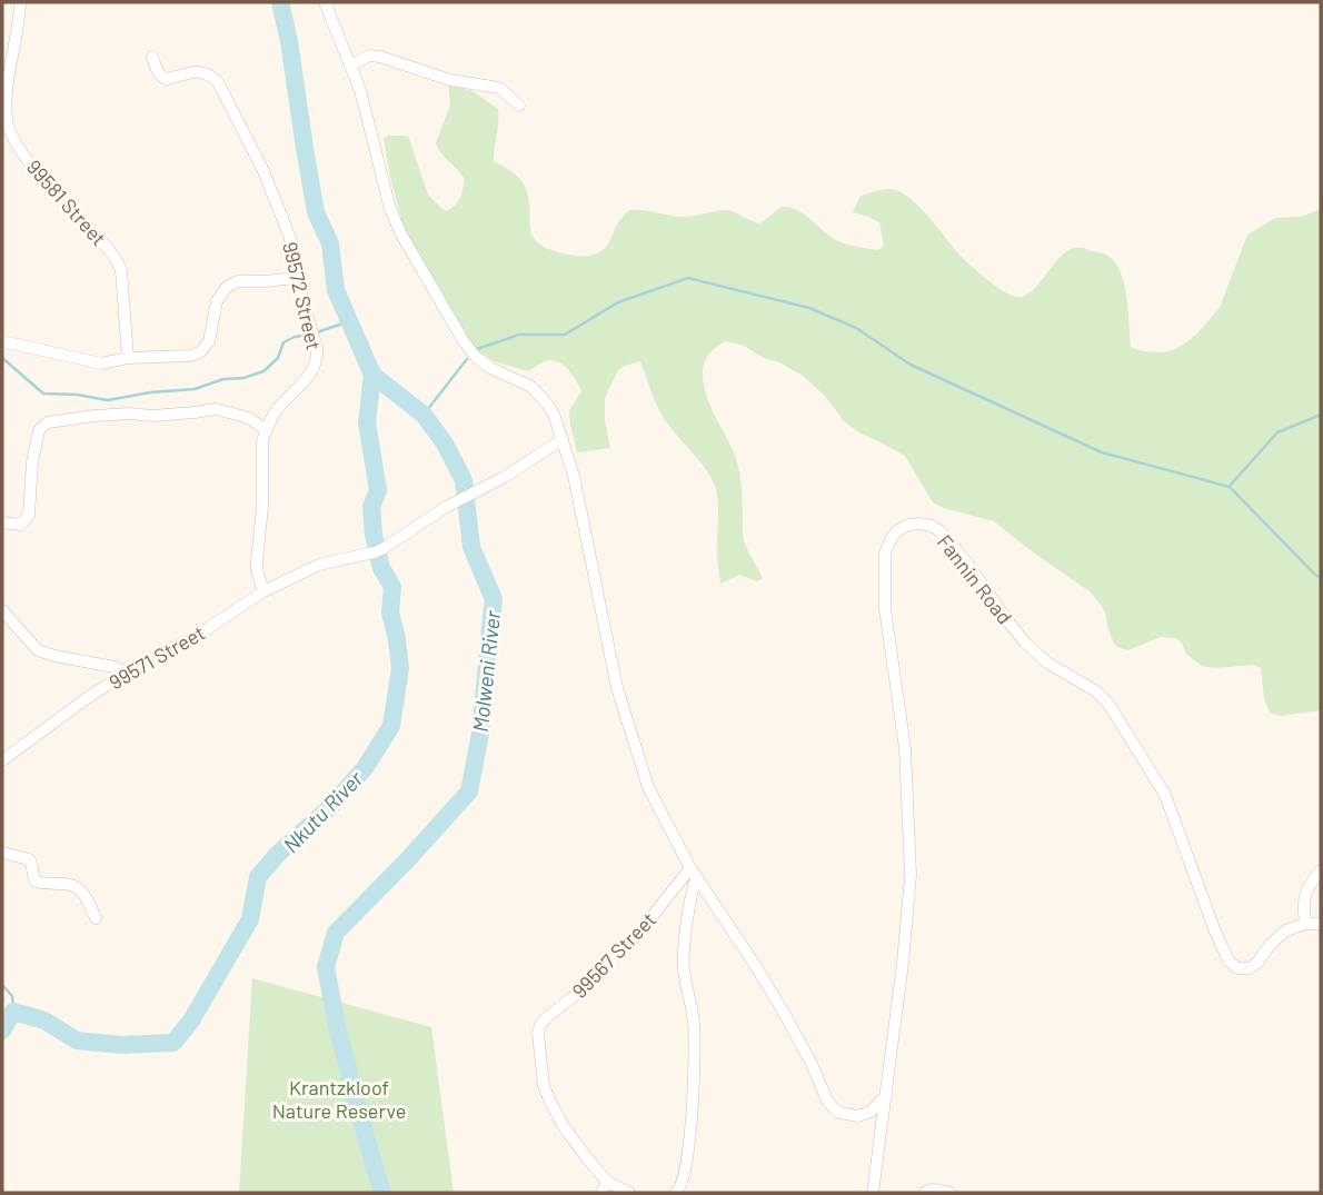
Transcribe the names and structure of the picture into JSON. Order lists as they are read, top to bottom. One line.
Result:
{"streets":{"street":["99581 Street","99572 Street","Fannin Road","99571 Street","99567 Street"]},"crossings":[["99572 Street","99571 Street"]],"water":["Molweni River","Nkutu River"],"parks":["Krantzkloof Nature Reserve"]}
